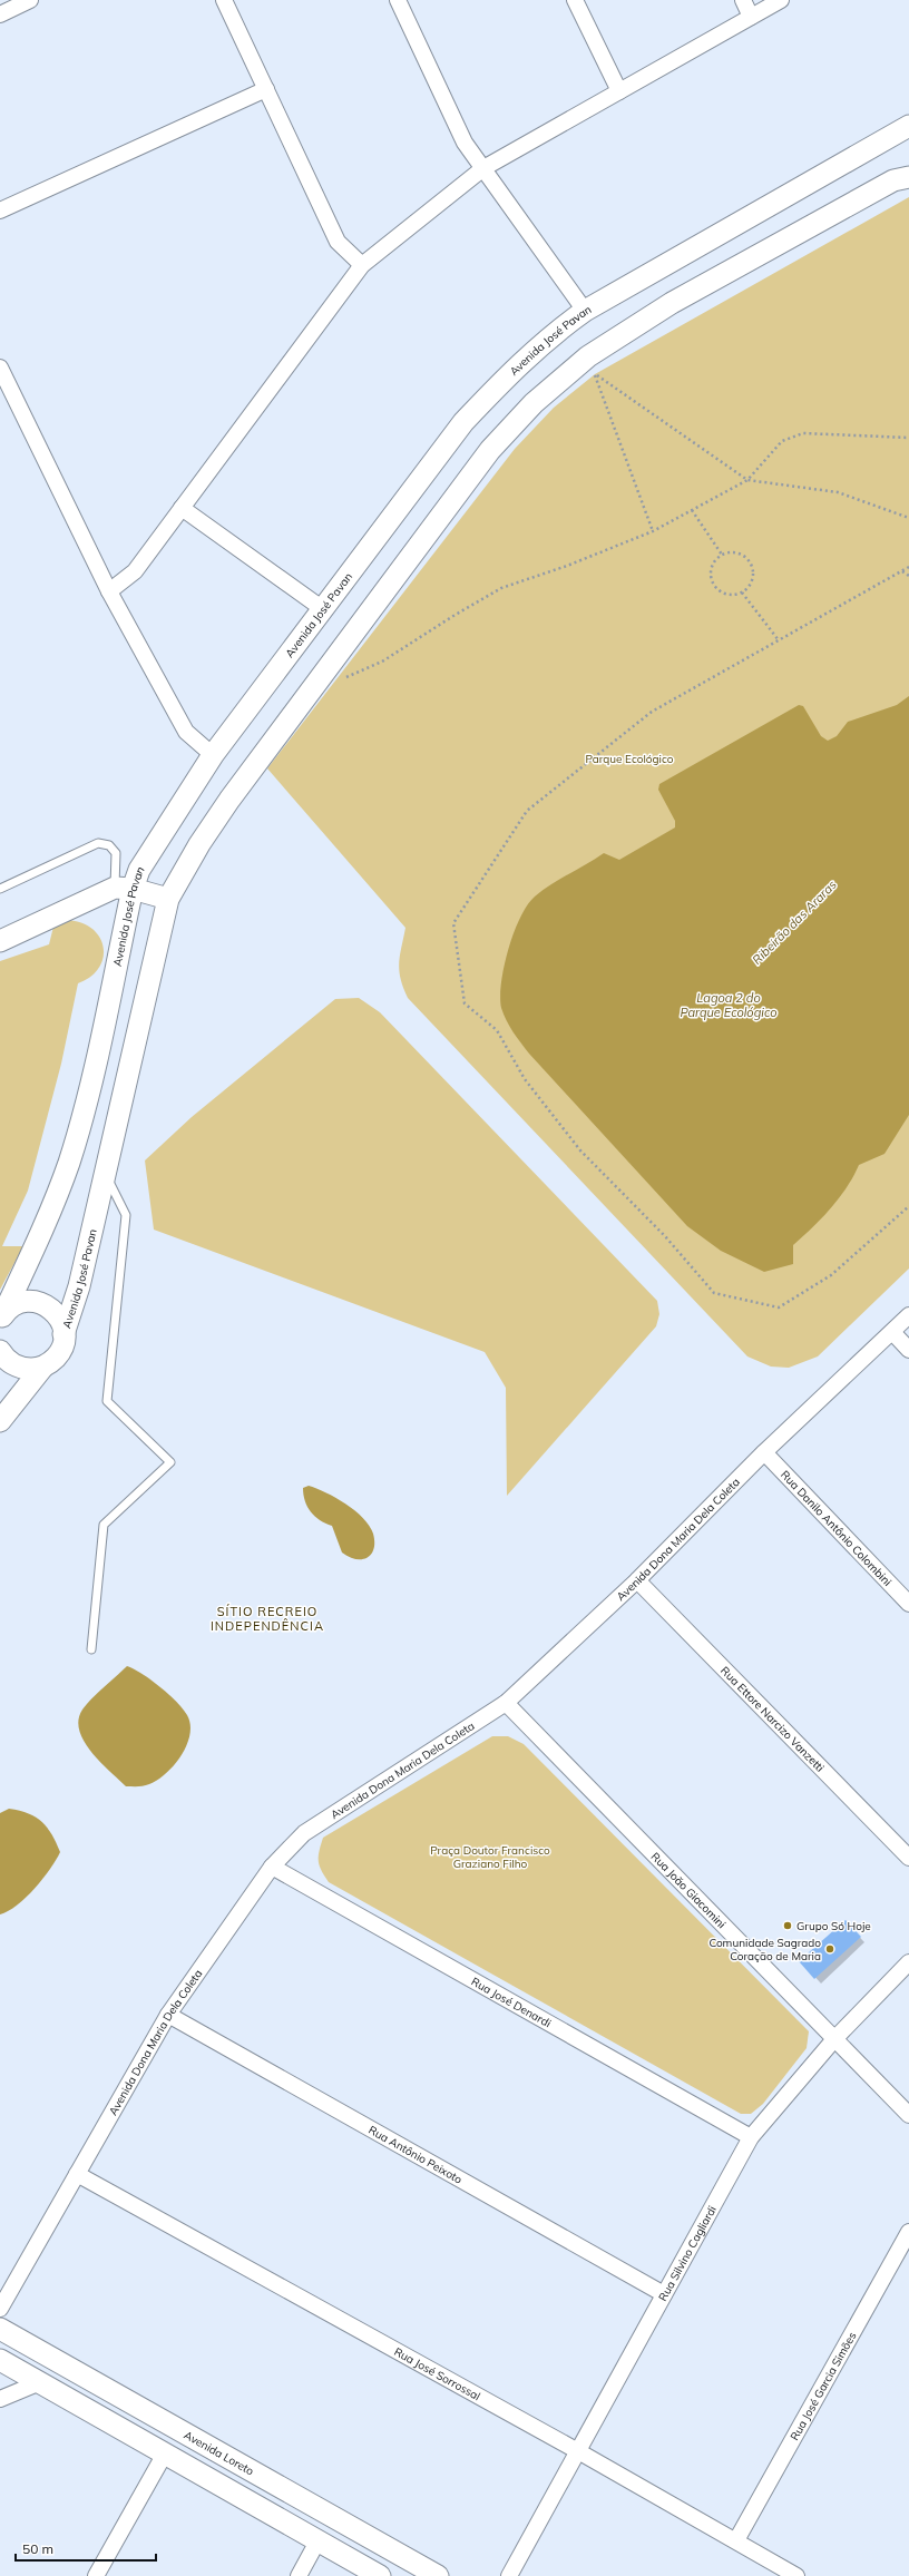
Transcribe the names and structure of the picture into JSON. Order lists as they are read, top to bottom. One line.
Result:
{"streets":{"street":["Avenida José Pavan","Rua Danilo Antônio Colombini","Avenida Dona Maria Dela Coleta","Rua Ettore Narcizo Vanzetti","Rua João Giacomini","Rua José Denardi","Rua Antônio Peixoto","Rua Silvino Cagliardi","Rua José Sorrossal","Rua José Garcia Simões","Avenida Loreto"]},"crossings":[["Rua Danilo Antônio Colombini","Avenida Dona Maria Dela Coleta"],["Avenida Dona Maria Dela Coleta","Rua Ettore Narcizo Vanzetti"],["Avenida Dona Maria Dela Coleta","Rua João Giacomini"],["Avenida Dona Maria Dela Coleta","Rua José Denardi"],["Avenida Dona Maria Dela Coleta","Rua Antônio Peixoto"],["Avenida Dona Maria Dela Coleta","Rua José Sorrossal"],["Rua João Giacomini","Rua Silvino Cagliardi"],["Rua José Denardi","Rua Silvino Cagliardi"],["Rua Antônio Peixoto","Rua Silvino Cagliardi"],["Rua Silvino Cagliardi","Rua José Sorrossal"],["Rua José Sorrossal","Rua José Garcia Simões"]],"districts":["SÍTIO RECREIO INDEPENDÊNCIA"],"water":["Ribeirão das Araras","Lagoa 2 do Parque Ecológico"],"parks":["Parque Ecológico","Praça Doutor Francisco Graziano Filho"],"places":["Grupo Só Hoje","Comunidade Sagrado Coração de Maria"],"scale_bar":"50 m"}
